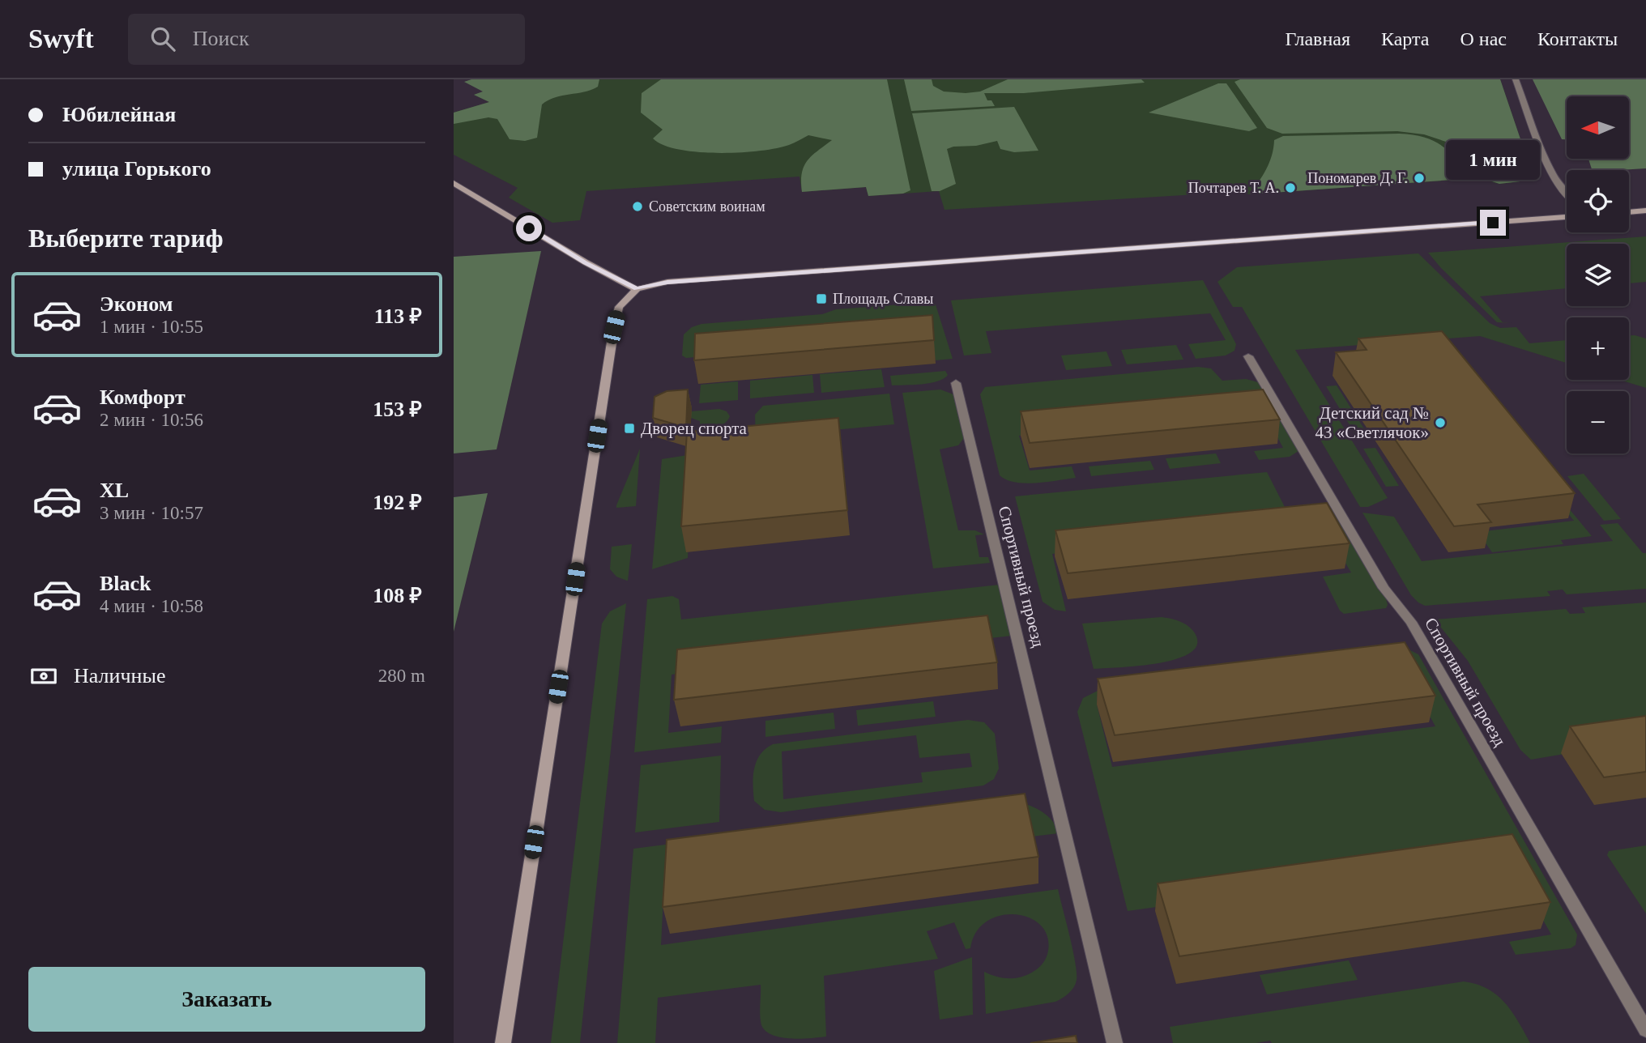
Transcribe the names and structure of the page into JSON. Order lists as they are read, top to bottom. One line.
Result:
{"streets":{"street":["Спортивный проезд"]},"places":{"other":["Пономарев Д. Г.","Почтарев Т. А.","Советским воинам","Детский сад № 43 «Светлячок»"],"transit":["Площадь Славы","Дворец спорта"]},"north":"left","page":{"header":"Swyft","search":"Поиск","nav":["Главная","Карта","О нас","Контакты"],"banner":["Юбилейная","улица Горького"],"map_buttons":["+","−"],"bubble":"1 мин","heading":"Выберите тариф","list":[{"name":"Эконом","note":"1 мин · 10:55","value":"113 ₽"},{"name":"Комфорт","note":"2 мин · 10:56","value":"153 ₽"},{"name":"XL","note":"3 мин · 10:57","value":"192 ₽"},{"name":"Black","note":"4 мин · 10:58","value":"108 ₽"}],"pay":["Наличные","280 m"],"buttons":"Заказать"}}
